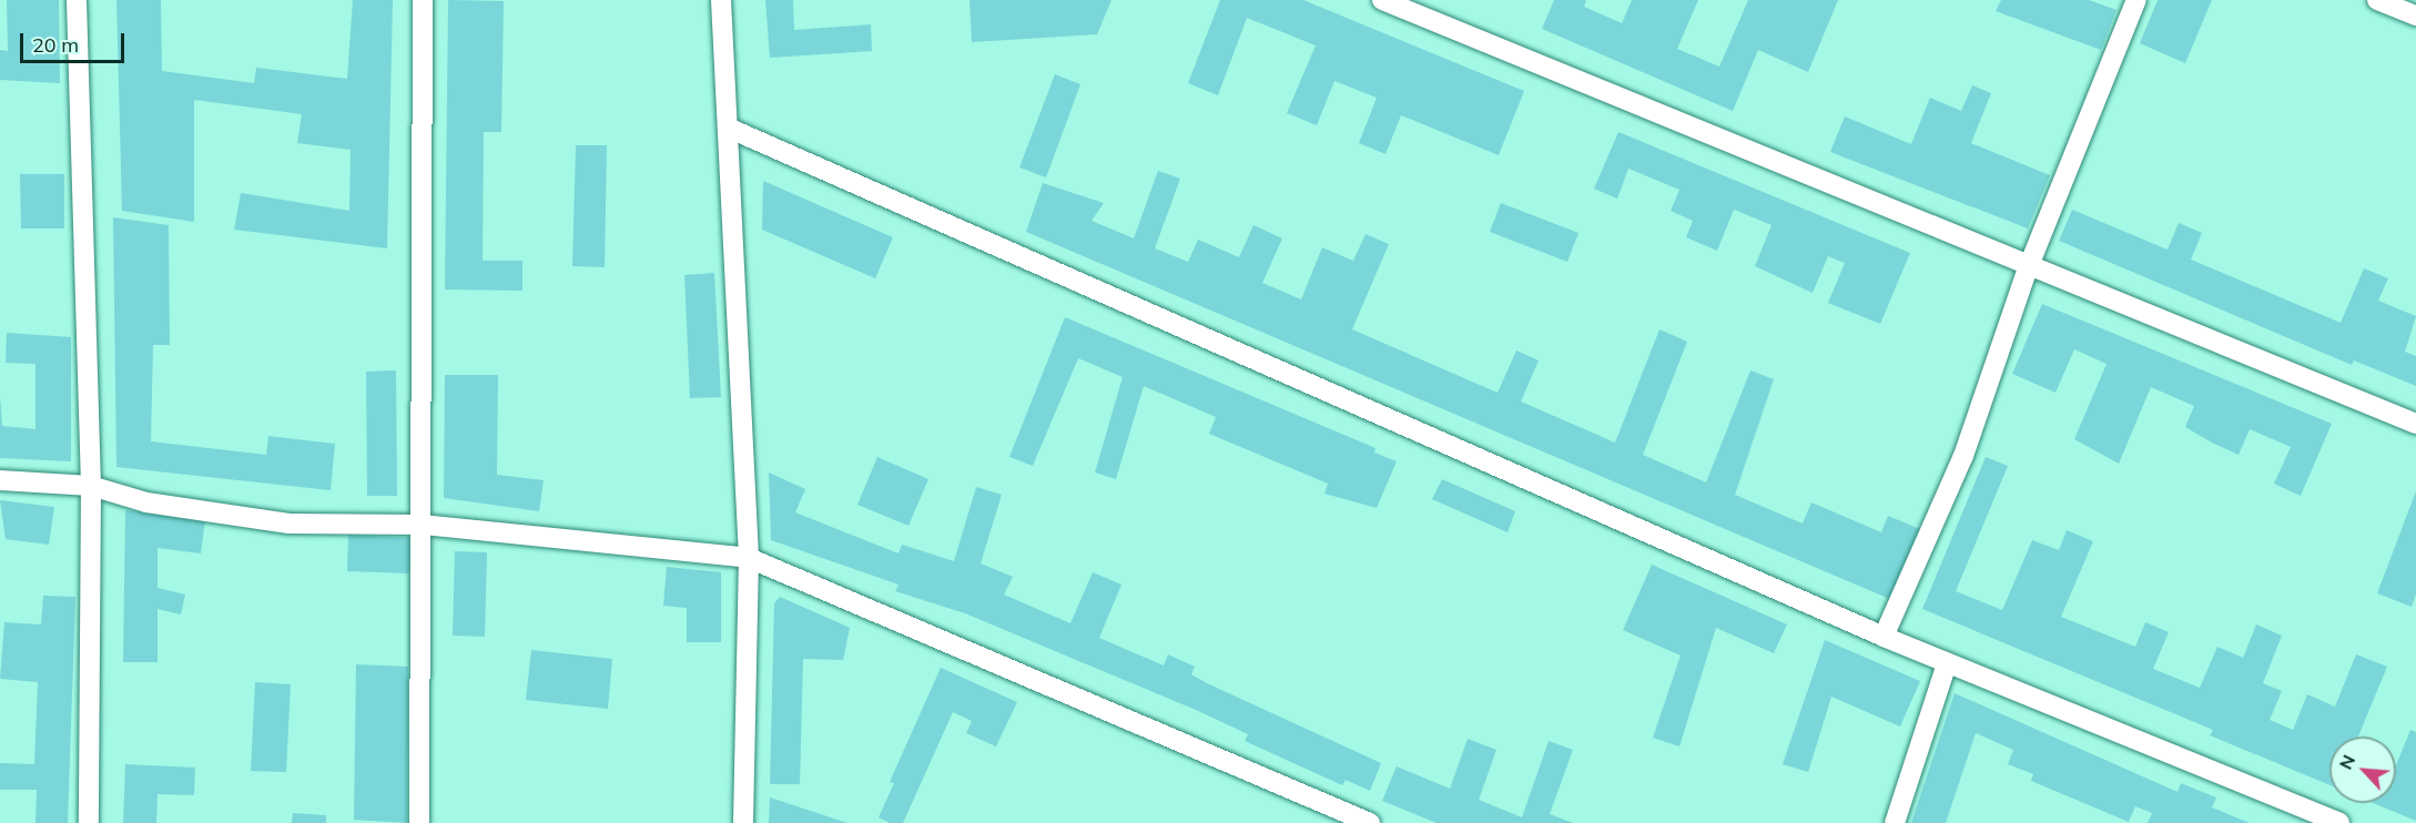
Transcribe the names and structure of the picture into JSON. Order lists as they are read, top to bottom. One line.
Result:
{"scale_bar":"20 m","north":"top left"}
